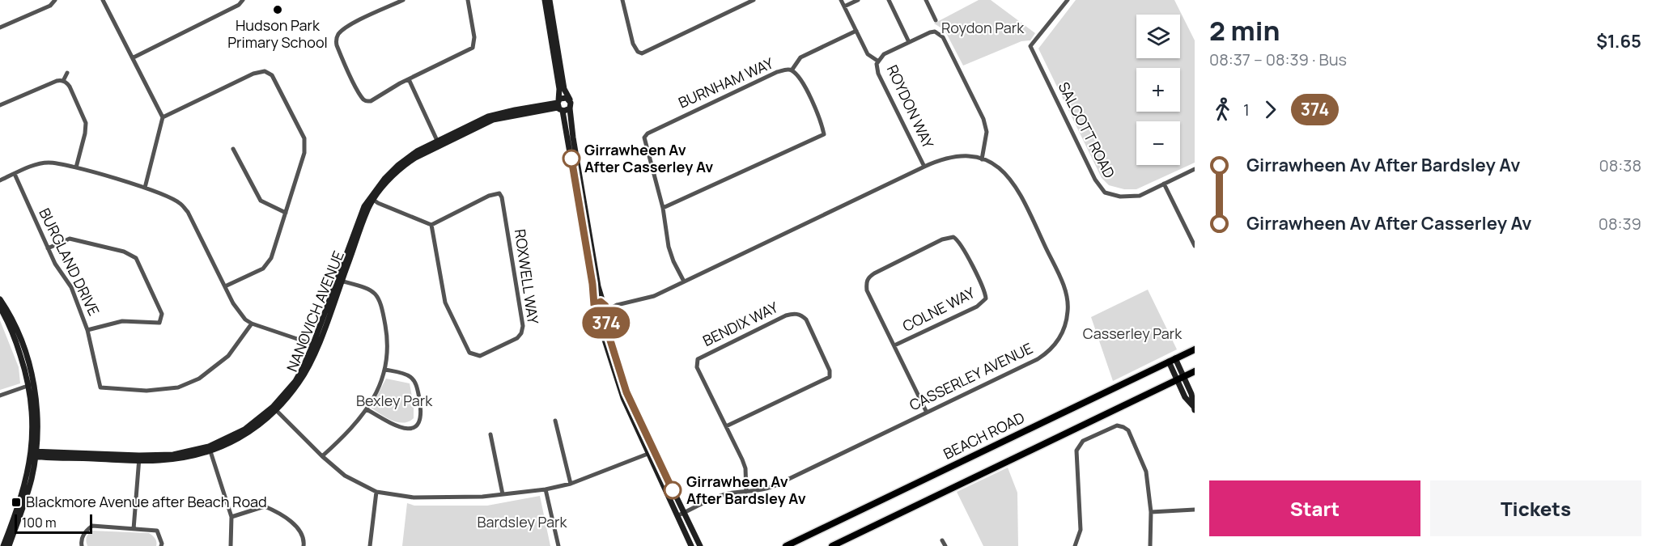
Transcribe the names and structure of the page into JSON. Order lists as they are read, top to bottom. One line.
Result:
{"streets":{"main road":["BEACH ROAD"],"street":["BURNHAM WAY","ROYDON WAY","SALCOTT ROAD","BURGLAND DRIVE","ROXWELL WAY","COLNE WAY","NANOVICH AVENUE","BENDIX WAY","CASSERLEY AVENUE"]},"crossings":[["BURNHAM WAY","CASSERLEY AVENUE"],["ROYDON WAY","CASSERLEY AVENUE"],["COLNE WAY","CASSERLEY AVENUE"],["BENDIX WAY","CASSERLEY AVENUE"]],"parks":["Roydon Park","Casserley Park","Bexley Park","Bardsley Park"],"places":{"other":["Hudson Park Primary School","Girrawheen Av After Casserley Av","Girrawheen Av After Bardsley Av"],"transit":["Blackmore Avenue after Beach Road"]},"lines":["bus line 374"],"scale_bar":"100 m","page":{"on_map":"374","heading":["2 min","08:37 – 08:39 · Bus","$1.65"],"map_buttons":["+","−"],"legs":["1","374"],"list":[{"name":"Girrawheen Av After Bardsley Av","value":"08:38"},{"name":"Girrawheen Av After Casserley Av","value":"08:39"}],"buttons":["Start","Tickets"],"scale":"100 m"}}
